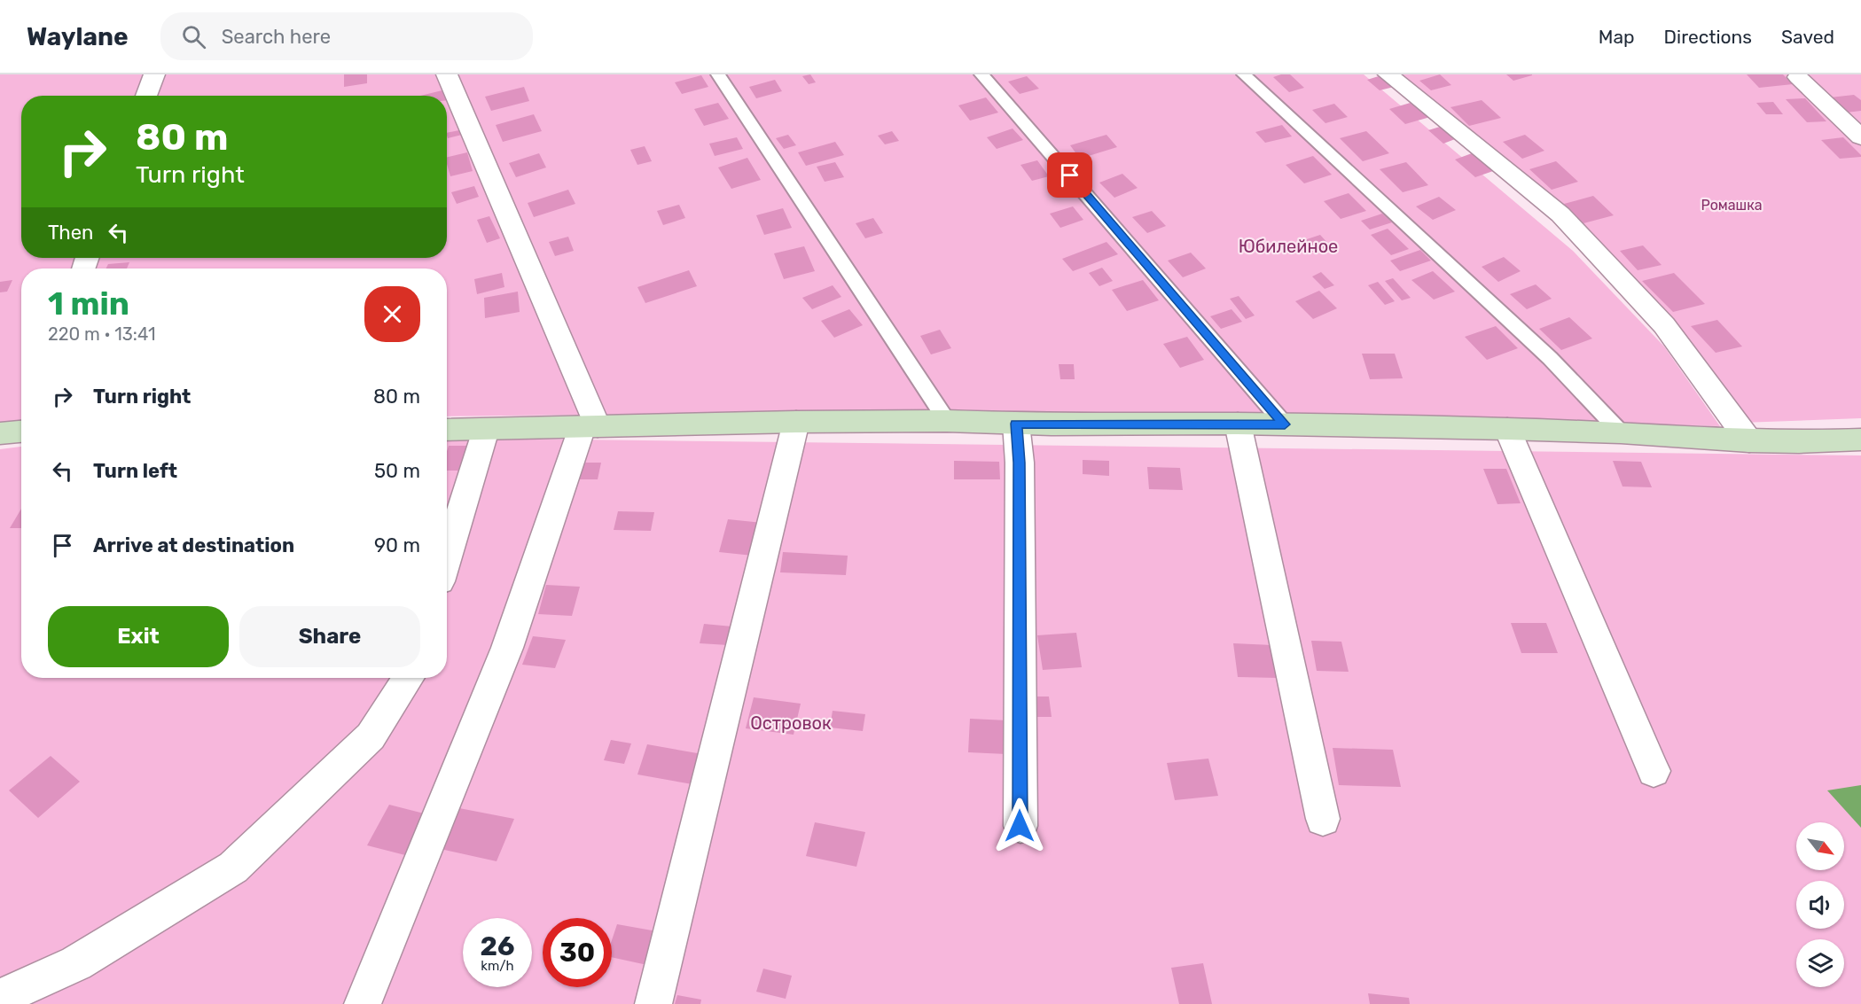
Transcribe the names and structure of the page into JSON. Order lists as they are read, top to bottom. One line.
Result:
{"parks":["Ромашка","Юбилейное","Островок"],"north":"bottom right","page":{"header":"Waylane","search":"Search here","nav":["Map","Directions","Saved"],"turn":["80 m","Turn right"],"then":"Then","heading":["1 min","220 m · 13:41"],"list":[{"name":"Turn right","value":"80 m"},{"name":"Turn left","value":"50 m"},{"name":"Arrive at destination","value":"90 m"}],"buttons":["Exit","Share"],"speed":"26 km/h","limit":"30"}}
